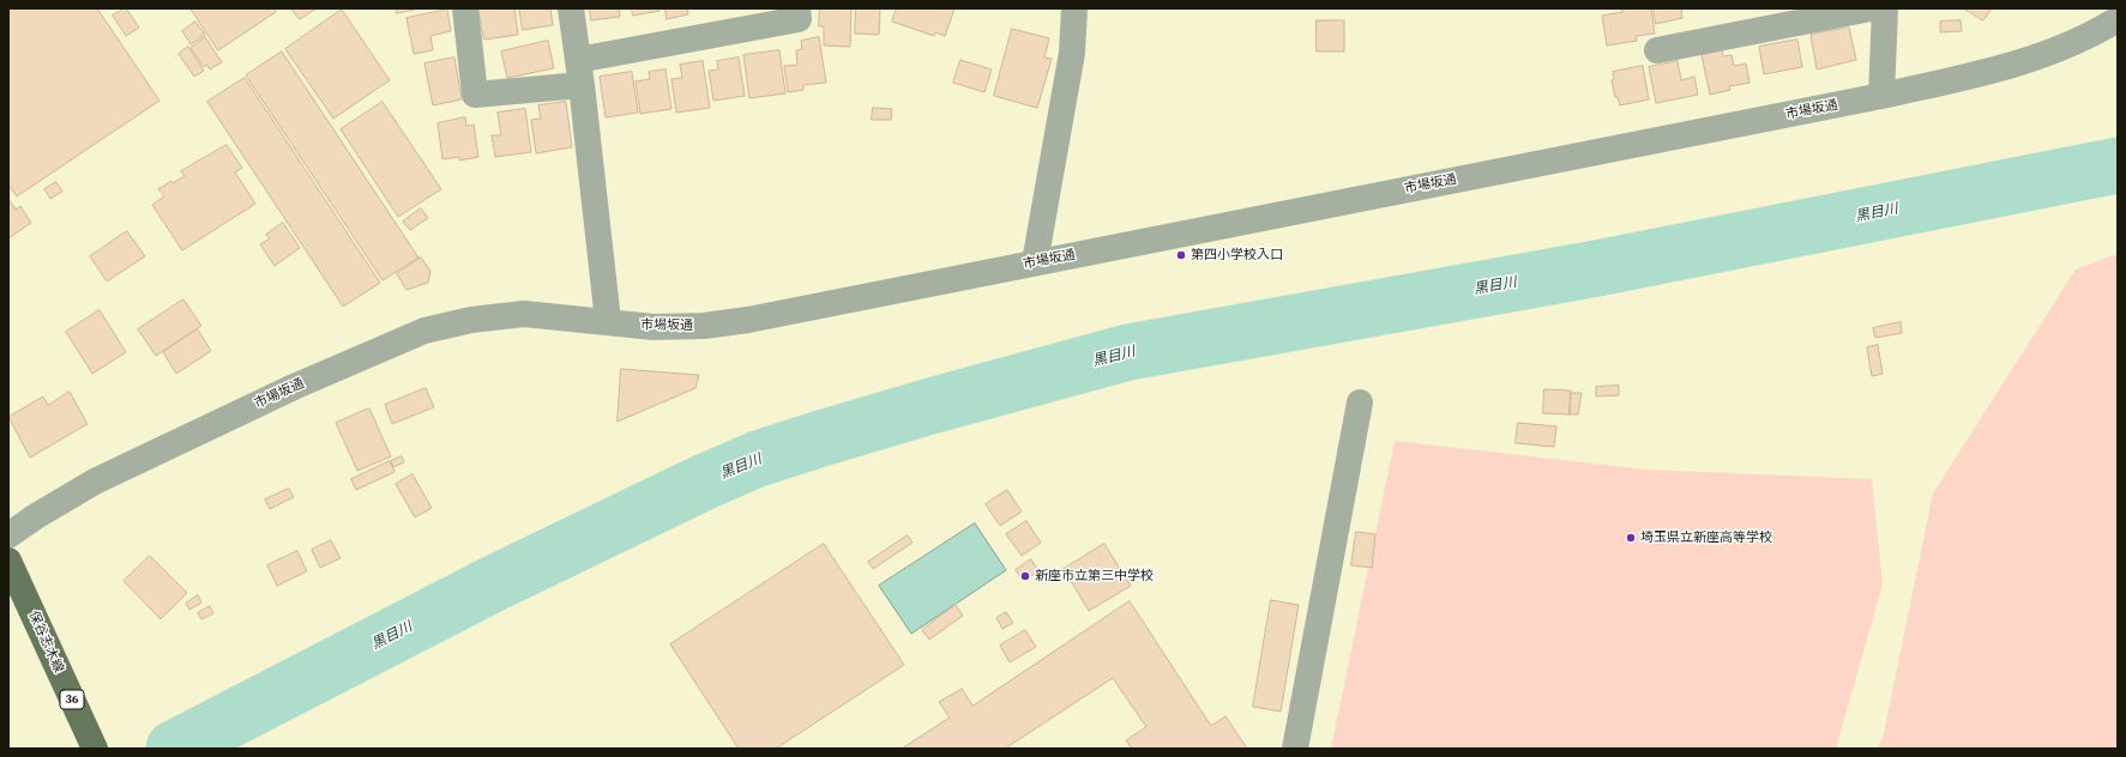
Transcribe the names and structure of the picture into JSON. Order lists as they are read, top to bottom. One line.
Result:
{"streets":{"main road":["保谷志木線","36"],"street":["市場坂通"]},"water":["黒目川"],"places":["第四小学校入口","埼玉県立新座高等学校","新座市立第三中学校"]}
